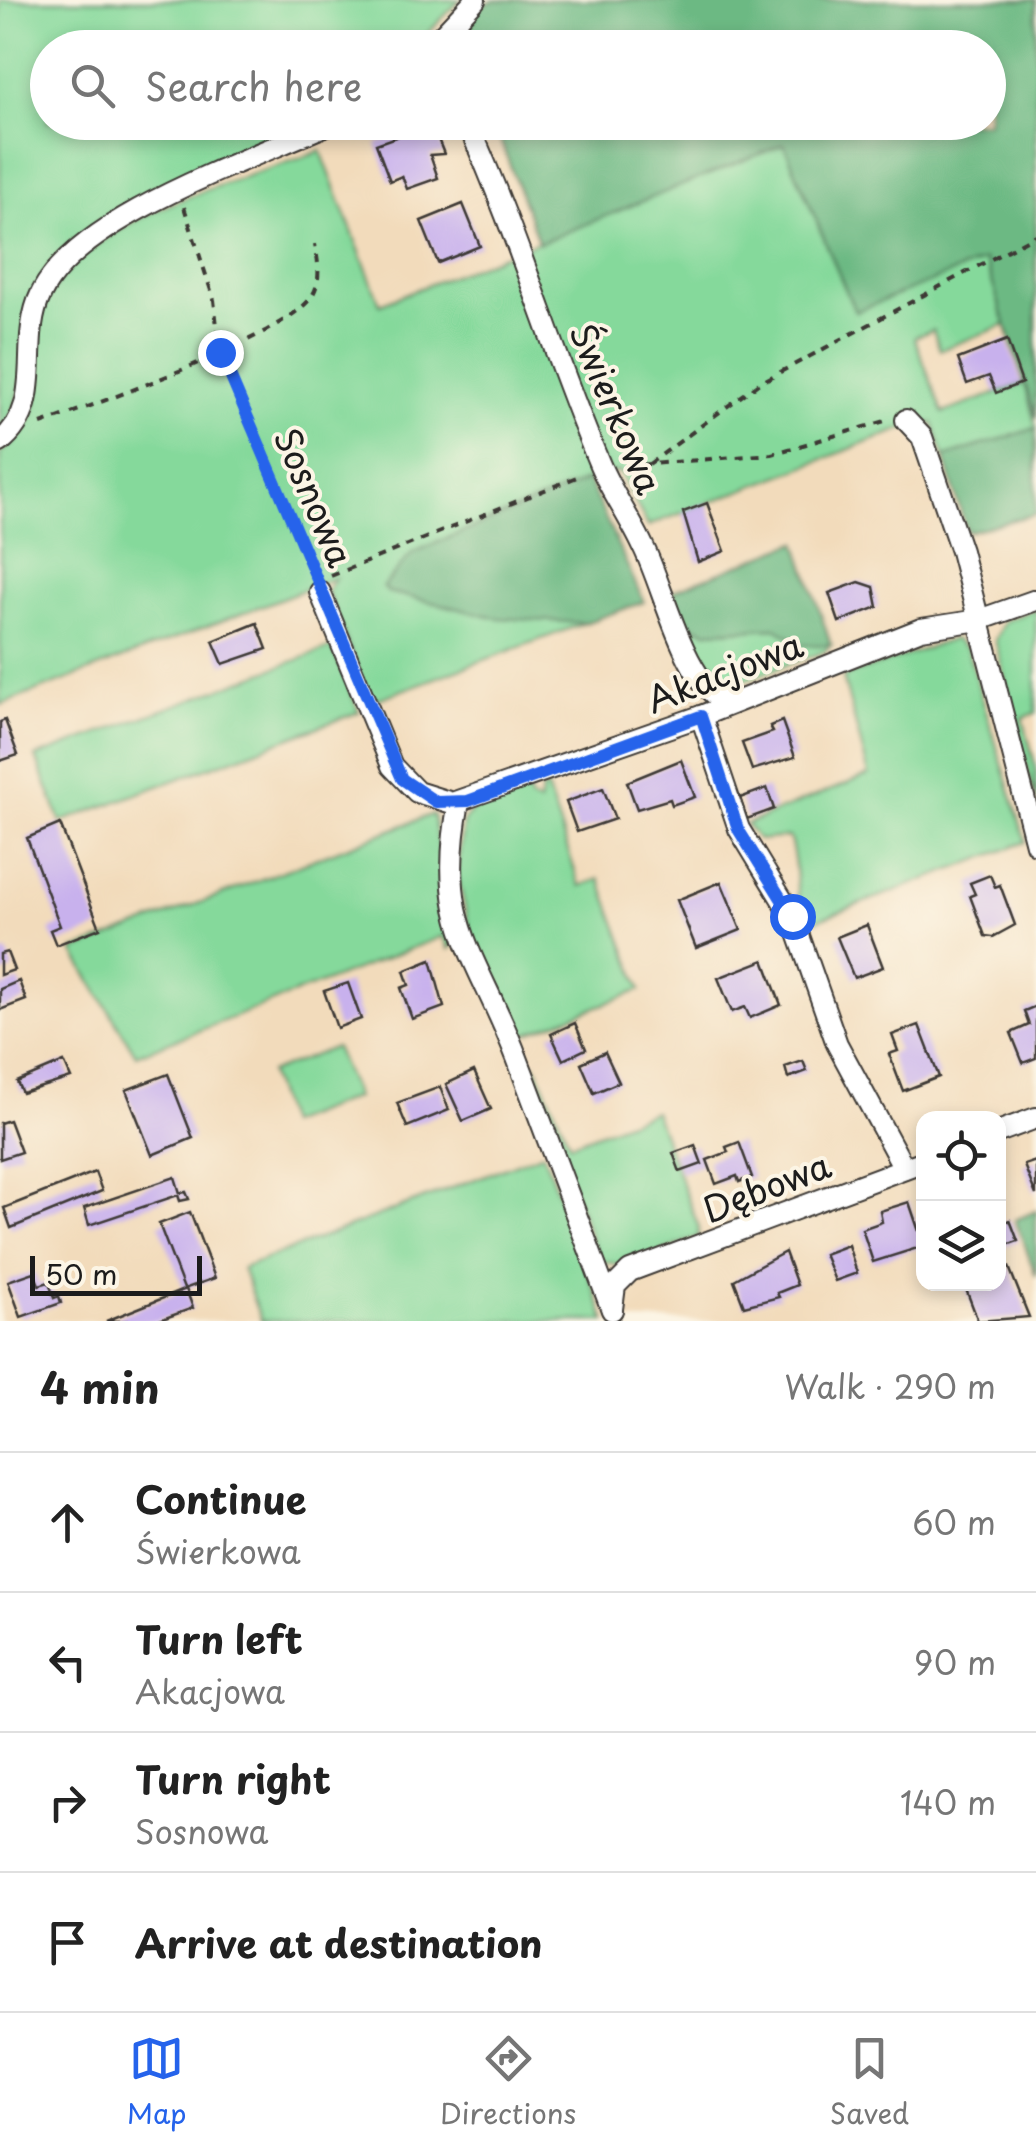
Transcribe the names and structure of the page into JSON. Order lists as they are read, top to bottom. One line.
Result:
{"streets":{"street":["Świerkowa","Sosnowa","Akacjowa","Dębowa"]},"crossings":[["Świerkowa","Akacjowa"],["Sosnowa","Akacjowa"]],"scale_bar":"50 m","page":{"search":"Search here","scale":"50 m","heading":["4 min","Walk · 290 m"],"list":[["Continue","Świerkowa","60 m"],["Turn left","Akacjowa","90 m"],["Turn right","Sosnowa","140 m"],"Arrive at destination"],"nav":["Map","Directions","Saved"]}}
